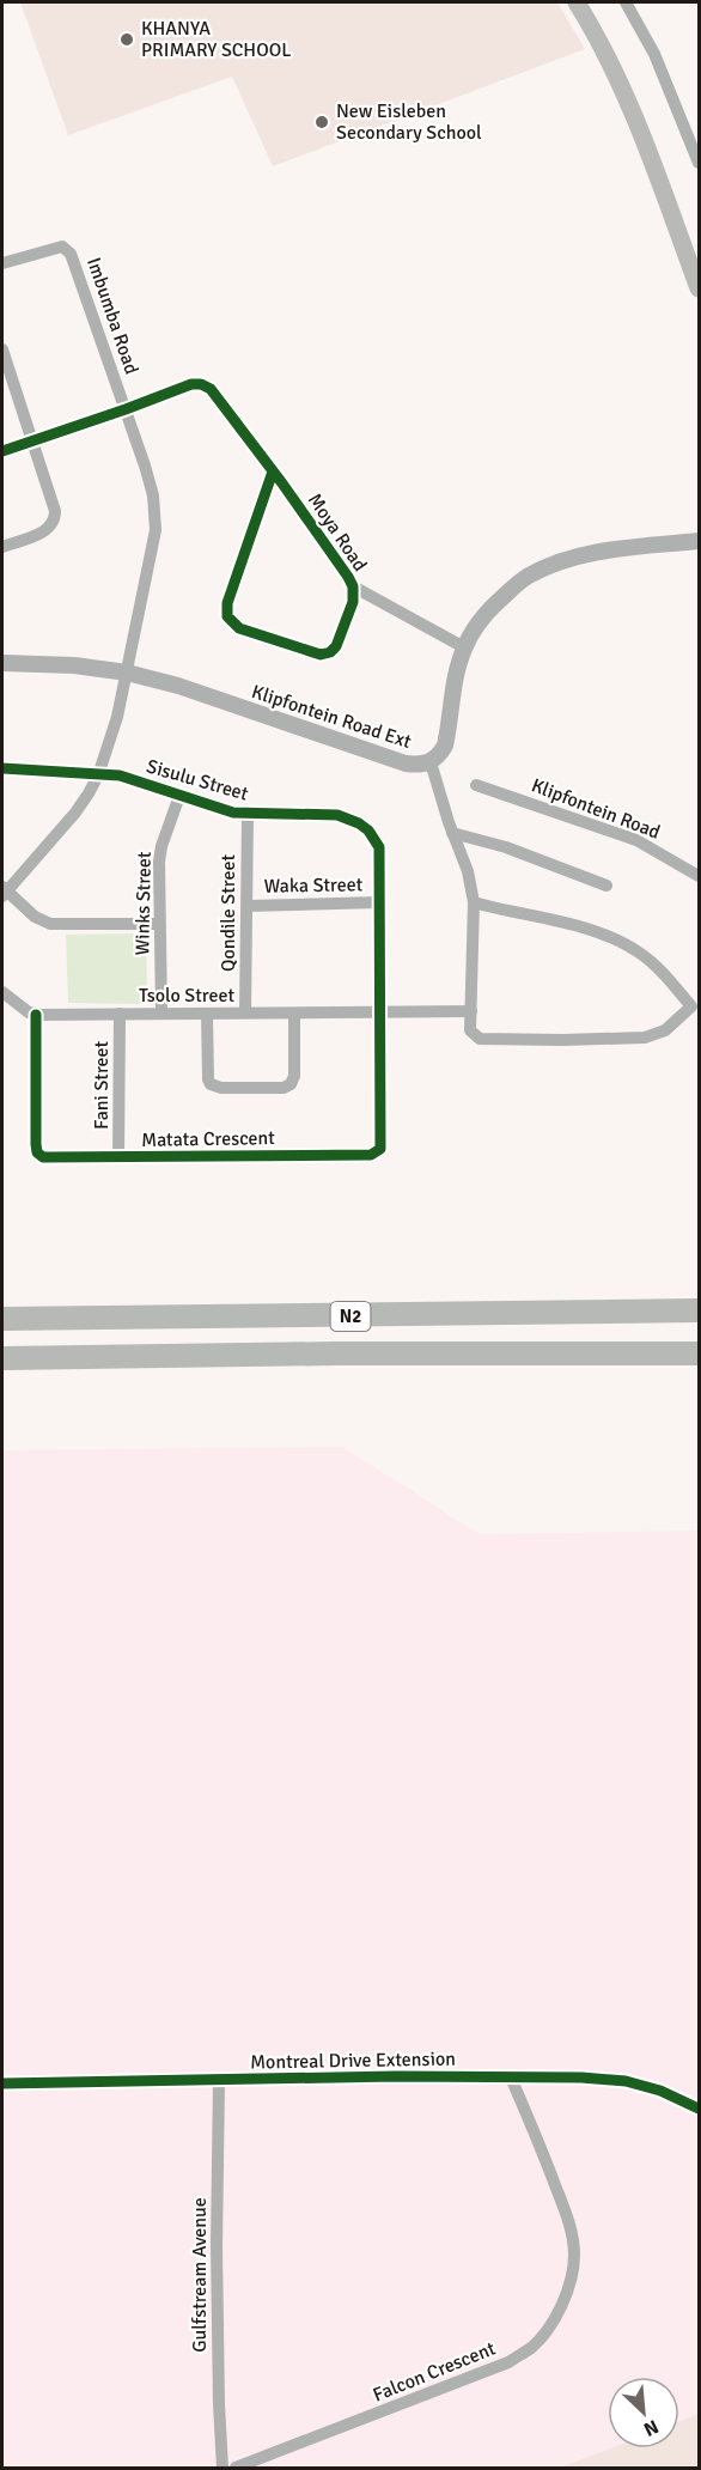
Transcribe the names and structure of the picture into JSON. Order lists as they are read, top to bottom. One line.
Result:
{"streets":{"highway":["N2"],"street":["Imbumba Road","Moya Road","Klipfontein Road Ext","Sisulu Street","Klipfontein Road","Waka Street","Winks Street","Qondile Street","Tsolo Street","Fani Street","Matata Crescent","Montreal Drive Extension","Gulfstream Avenue","Falcon Crescent"]},"crossings":[["Imbumba Road","Moya Road"],["Imbumba Road","Klipfontein Road Ext"],["Imbumba Road","Sisulu Street"],["Sisulu Street","Waka Street"],["Sisulu Street","Winks Street"],["Sisulu Street","Qondile Street"],["Sisulu Street","Tsolo Street"],["Sisulu Street","Matata Crescent"],["Waka Street","Qondile Street"],["Winks Street","Tsolo Street"],["Qondile Street","Tsolo Street"],["Tsolo Street","Fani Street"],["Tsolo Street","Matata Crescent"],["Fani Street","Matata Crescent"],["Montreal Drive Extension","Gulfstream Avenue"],["Montreal Drive Extension","Falcon Crescent"]],"places":["KHANYA PRIMARY SCHOOL","New Eisleben Secondary School"],"north":"bottom right"}
